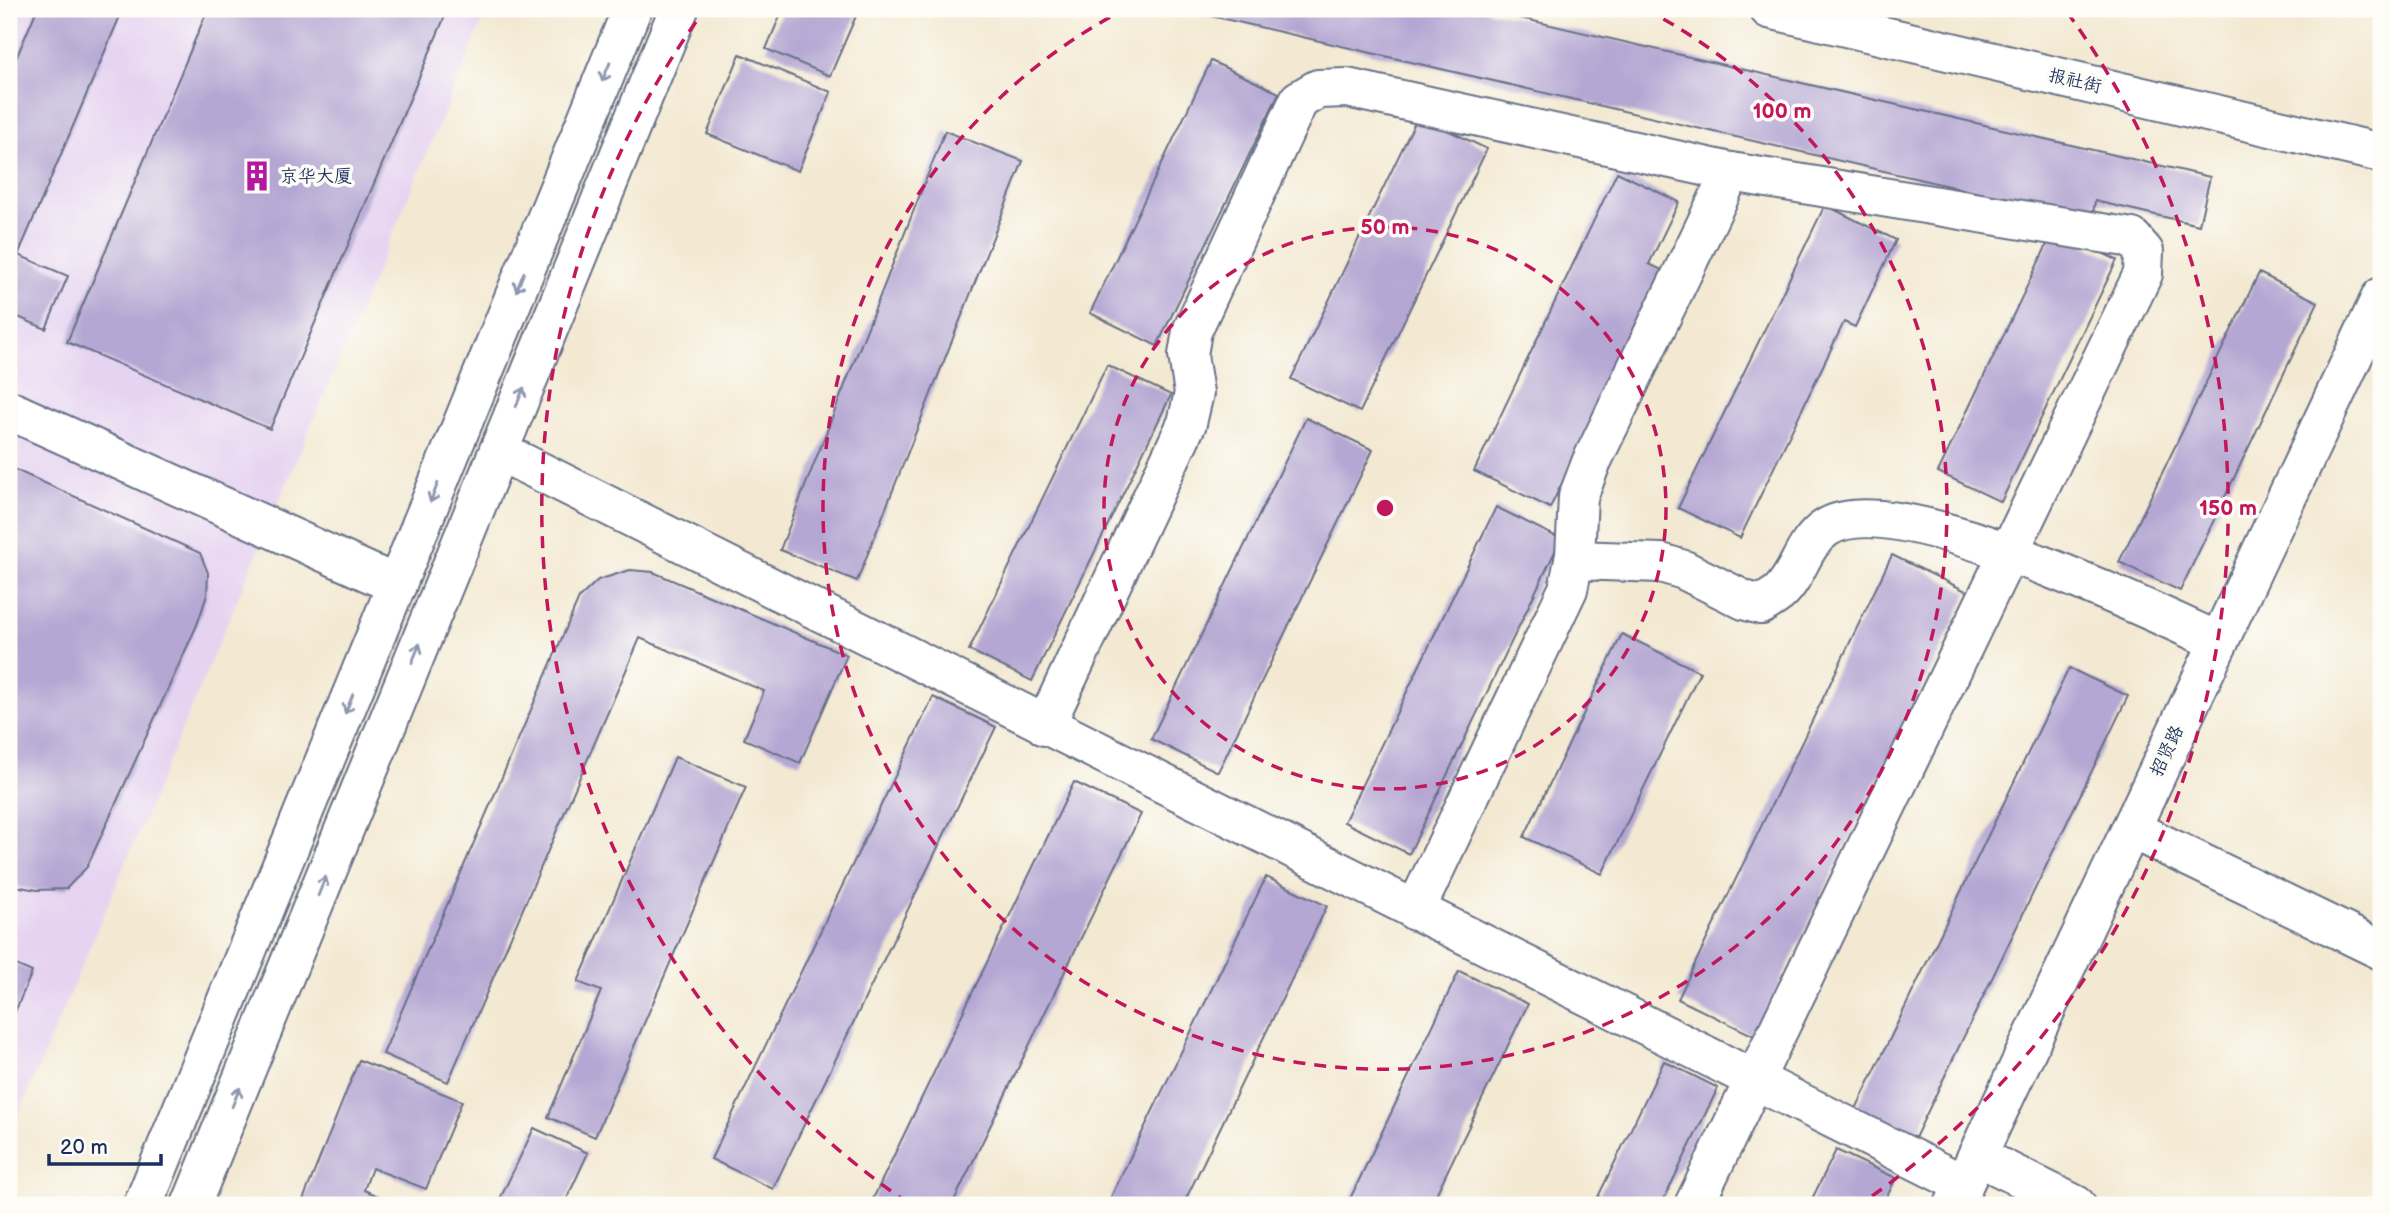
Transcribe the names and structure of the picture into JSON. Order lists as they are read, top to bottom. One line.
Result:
{"streets":{"street":["报社街","招贤路"]},"places":{"building":["京华大厦"]},"scale_bar":"20 m","rings":["100 m","50 m","150 m"]}
